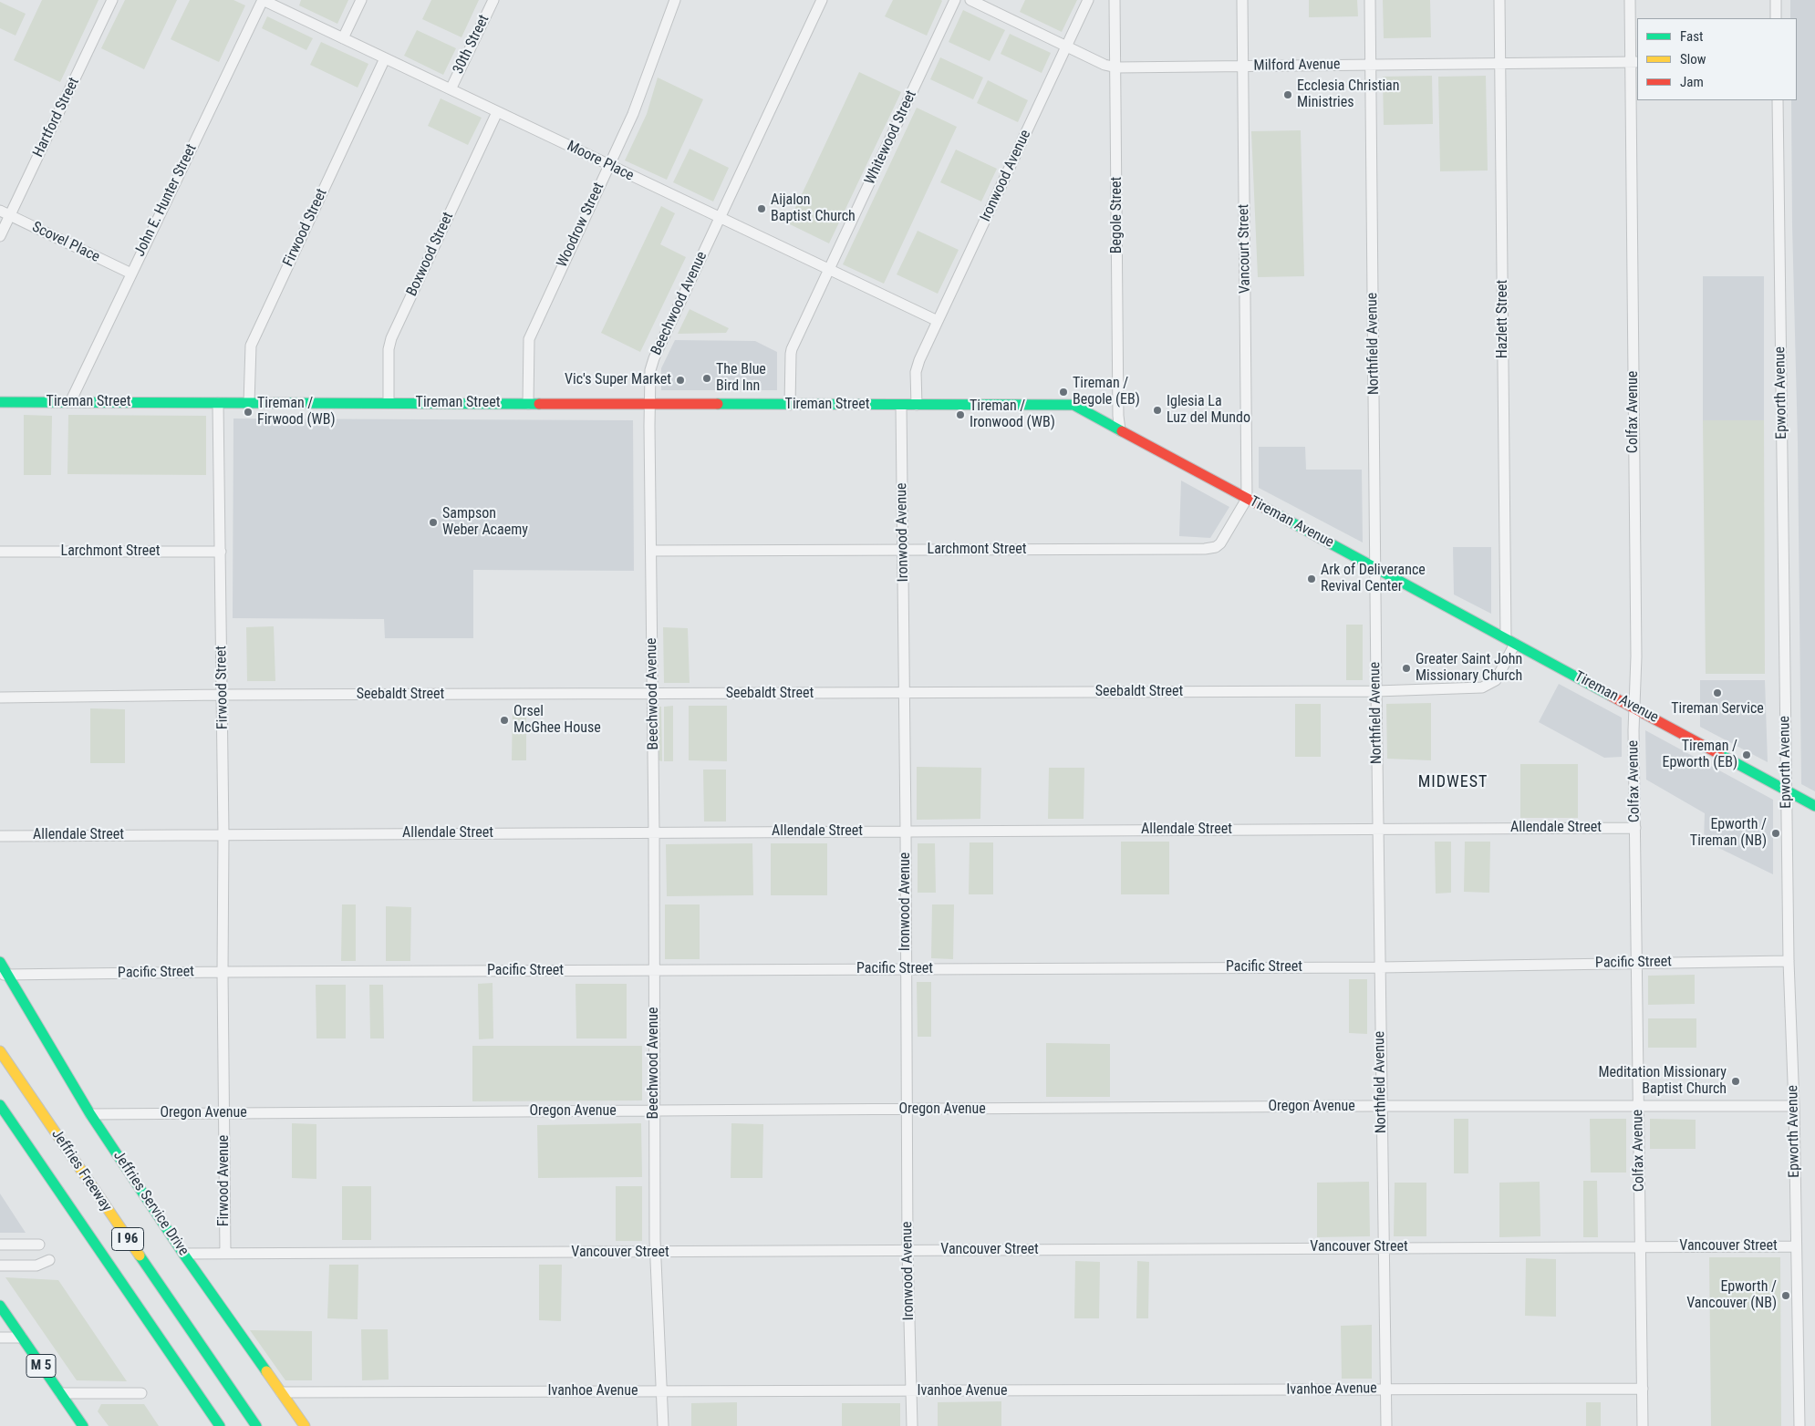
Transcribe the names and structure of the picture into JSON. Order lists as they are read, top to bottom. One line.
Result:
{"streets":{"main road":["Tireman Street","Tireman Avenue","Jeffries Freeway","Jeffries Service Drive","I 96","M 5"],"street":["30th Street","Milford Avenue","Hartford Street","Whitewood Street","Moore Place","Ironwood Avenue","John E. Hunter Street","Begole Street","Woodrow Street","Firwood Street","Scovel Place","Vancourt Street","Boxwood Street","Beechwood Avenue","Hazlett Street","Northfield Avenue","Epworth Avenue","Colfax Avenue","Larchmont Street","Seebaldt Street","Allendale Street","Pacific Street","Oregon Avenue","Firwood Avenue","Vancouver Street","Ivanhoe Avenue"]},"crossings":[["30th Street","Moore Place"],["Milford Avenue","Ironwood Avenue"],["Milford Avenue","Begole Street"],["Milford Avenue","Vancourt Street"],["Milford Avenue","Hazlett Street"],["Milford Avenue","Northfield Avenue"],["Milford Avenue","Colfax Avenue"],["Hartford Street","Scovel Place"],["Whitewood Street","Moore Place"],["Whitewood Street","Tireman Street"],["Moore Place","Ironwood Avenue"],["Moore Place","John E. Hunter Street"],["Moore Place","Woodrow Street"],["Moore Place","Firwood Street"],["Moore Place","Boxwood Street"],["Moore Place","Beechwood Avenue"],["Ironwood Avenue","Tireman Street"],["Ironwood Avenue","Tireman Avenue"],["Ironwood Avenue","Larchmont Street"],["Ironwood Avenue","Seebaldt Street"],["Ironwood Avenue","Allendale Street"],["Ironwood Avenue","Pacific Street"],["Ironwood Avenue","Oregon Avenue"],["Ironwood Avenue","Vancouver Street"],["Ironwood Avenue","Ivanhoe Avenue"],["John E. Hunter Street","Scovel Place"],["John E. Hunter Street","Tireman Street"],["Begole Street","Tireman Avenue"],["Woodrow Street","Tireman Street"],["Firwood Street","Tireman Street"],["Firwood Street","Larchmont Street"],["Firwood Street","Seebaldt Street"],["Firwood Street","Allendale Street"],["Firwood Street","Pacific Street"],["Firwood Street","Firwood Avenue"],["Vancourt Street","Tireman Avenue"],["Vancourt Street","Larchmont Street"],["Boxwood Street","Tireman Street"],["Beechwood Avenue","Tireman Street"],["Beechwood Avenue","Larchmont Street"],["Beechwood Avenue","Seebaldt Street"],["Beechwood Avenue","Allendale Street"],["Beechwood Avenue","Pacific Street"],["Beechwood Avenue","Oregon Avenue"],["Beechwood Avenue","Vancouver Street"],["Beechwood Avenue","Ivanhoe Avenue"],["Hazlett Street","Tireman Avenue"],["Hazlett Street","Seebaldt Street"],["Northfield Avenue","Tireman Avenue"],["Northfield Avenue","Seebaldt Street"],["Northfield Avenue","Allendale Street"],["Northfield Avenue","Pacific Street"],["Northfield Avenue","Oregon Avenue"],["Northfield Avenue","Vancouver Street"],["Northfield Avenue","Ivanhoe Avenue"],["Epworth Avenue","Tireman Avenue"],["Epworth Avenue","Pacific Street"],["Epworth Avenue","Oregon Avenue"],["Epworth Avenue","Vancouver Street"],["Tireman Street","Tireman Avenue"],["Colfax Avenue","Tireman Avenue"],["Colfax Avenue","Allendale Street"],["Colfax Avenue","Pacific Street"],["Colfax Avenue","Oregon Avenue"],["Colfax Avenue","Vancouver Street"],["Colfax Avenue","Ivanhoe Avenue"],["Tireman Avenue","Larchmont Street"],["Tireman Avenue","Seebaldt Street"],["Pacific Street","Firwood Avenue"],["Pacific Street","Jeffries Service Drive"],["Oregon Avenue","Firwood Avenue"],["Oregon Avenue","Jeffries Service Drive"],["Firwood Avenue","Vancouver Street"],["Jeffries Service Drive","Vancouver Street"],["Jeffries Service Drive","Ivanhoe Avenue"]],"districts":["MIDWEST"],"places":["Ecclesia Christian Ministries","Aijalon Baptist Church","The Blue Bird Inn","Vic's Super Market","Tireman / Begole (EB)","Iglesia La Luz del Mundo","Tireman / Firwood (WB)","Tireman / Ironwood (WB)","Sampson Weber Acaemy","Ark of Deliverance Revival Center","Greater Saint John Missionary Church","Tireman Service","Orsel McGhee House","Tireman / Epworth (EB)","Epworth / Tireman (NB)","Meditation Missionary Baptist Church","Epworth / Vancouver (NB)"],"legend":["Fast","Slow","Jam"]}
